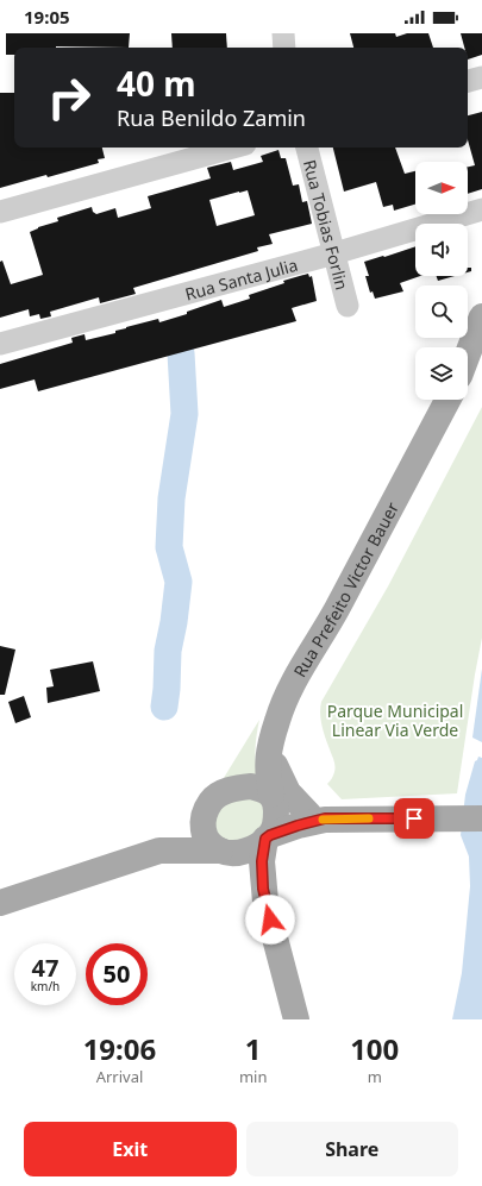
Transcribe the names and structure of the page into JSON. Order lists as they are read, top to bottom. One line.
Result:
{"streets":{"main road":["Rua Prefeito Victor Bauer"],"street":["Rua Tobias Forlin","Rua Santa Julia"]},"crossings":[["Rua Tobias Forlin","Rua Santa Julia"]],"parks":["Parque Municipal Linear Via Verde"],"north":"right","page":{"status":"19:05","turn":["40 m","Rua Benildo Zamin"],"speed":"47 km/h","limit":"50","eta":["19:06","Arrival","1","min","100","m"],"buttons":["Exit","Share"]}}
